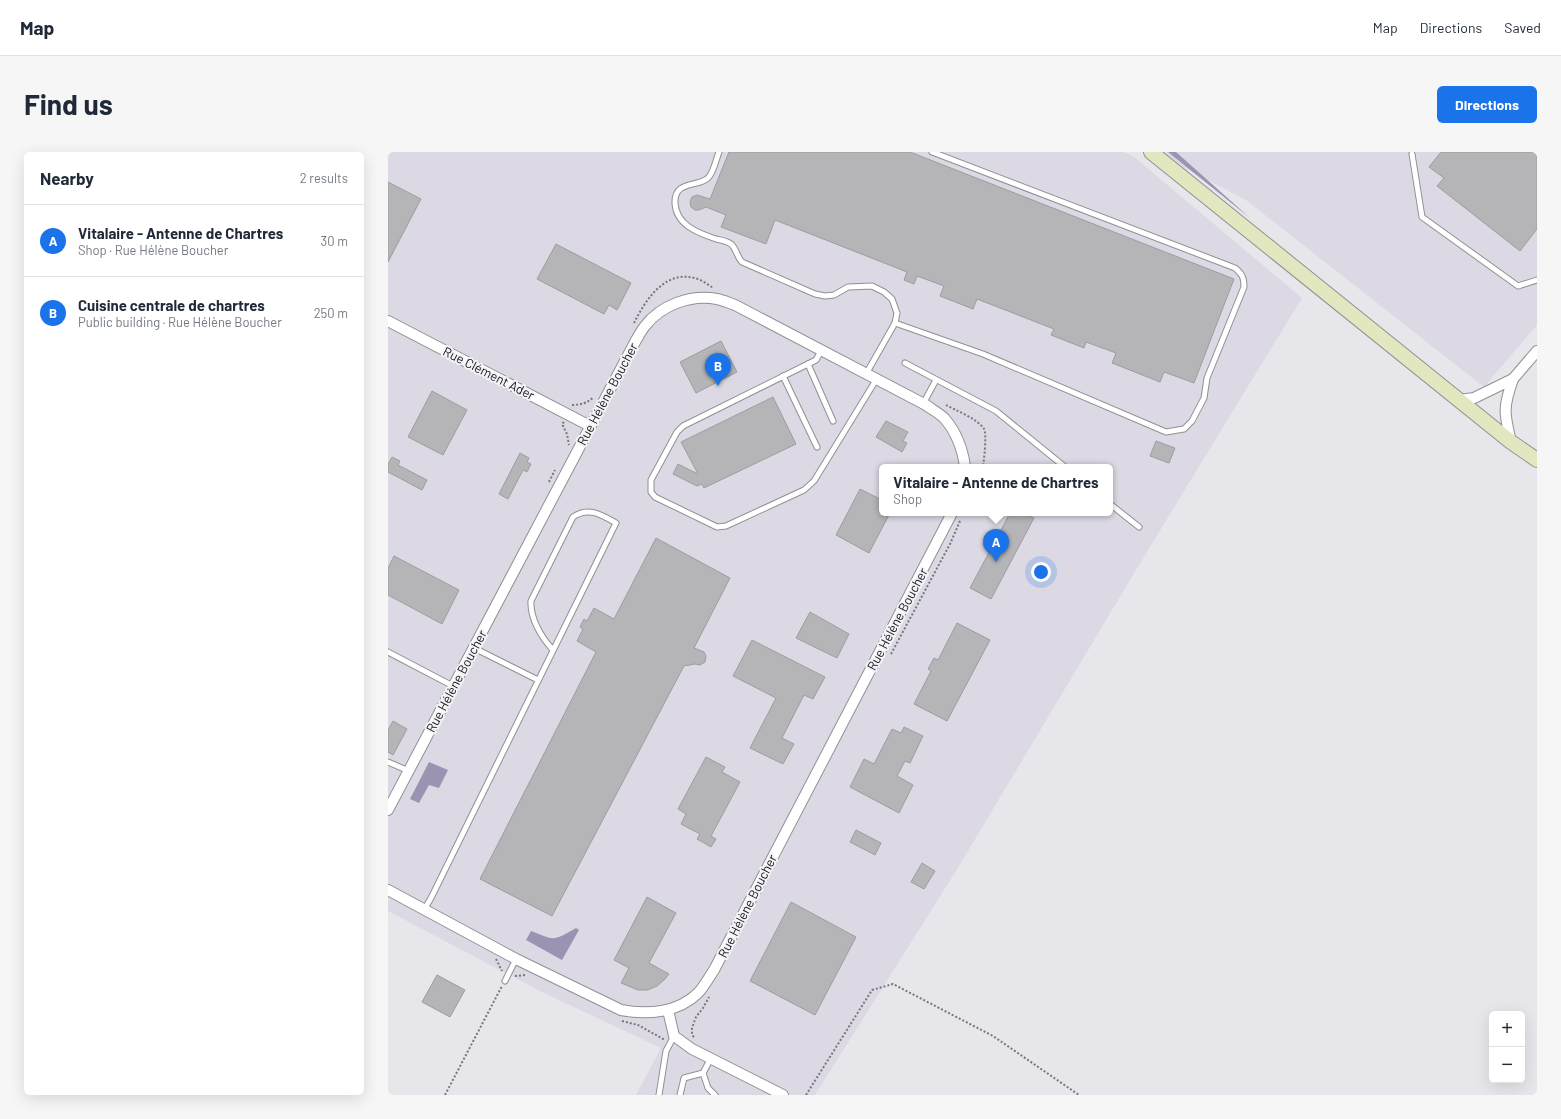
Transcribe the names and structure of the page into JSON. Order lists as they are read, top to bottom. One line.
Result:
{"streets":{"street":["Rue Clément Ader","Rue Hélène Boucher"]},"crossings":[["Rue Clément Ader","Rue Hélène Boucher"]],"page":{"header":"Map","nav":["Map","Directions","Saved"],"buttons":"Directions","title":"Find us","heading":["Nearby","2 results"],"list":[{"mark":"A","name":"Vitalaire - Antenne de Chartres","note":"Shop · Rue Hélène Boucher","value":"30 m"},{"mark":"B","name":"Cuisine centrale de chartres","note":"Public building · Rue Hélène Boucher","value":"250 m"}],"pins":["B","A"],"popup":["Vitalaire - Antenne de Chartres","Shop"],"map_buttons":["+","−"]}}
